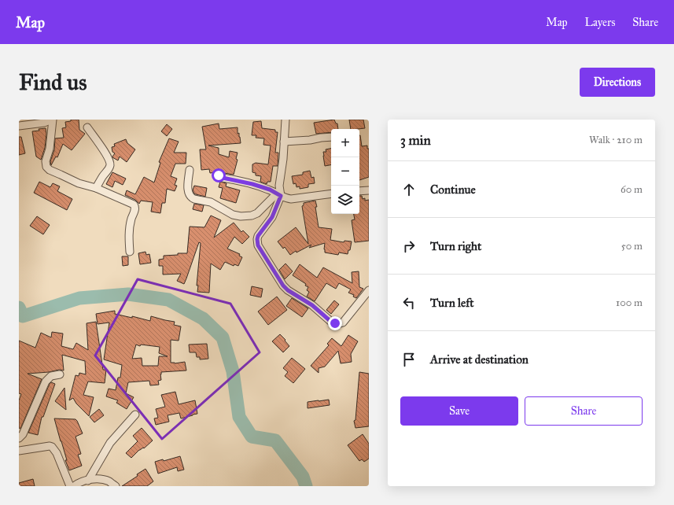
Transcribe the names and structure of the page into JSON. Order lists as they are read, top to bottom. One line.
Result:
{"page":{"header":"Map","nav":["Map","Layers","Share"],"buttons":["Directions",["Save","Share"]],"title":"Find us","heading":["3 min","Walk · 210 m"],"map_buttons":["+","−"],"list":[["Continue","60 m"],["Turn right","50 m"],["Turn left","100 m"],"Arrive at destination"]}}
